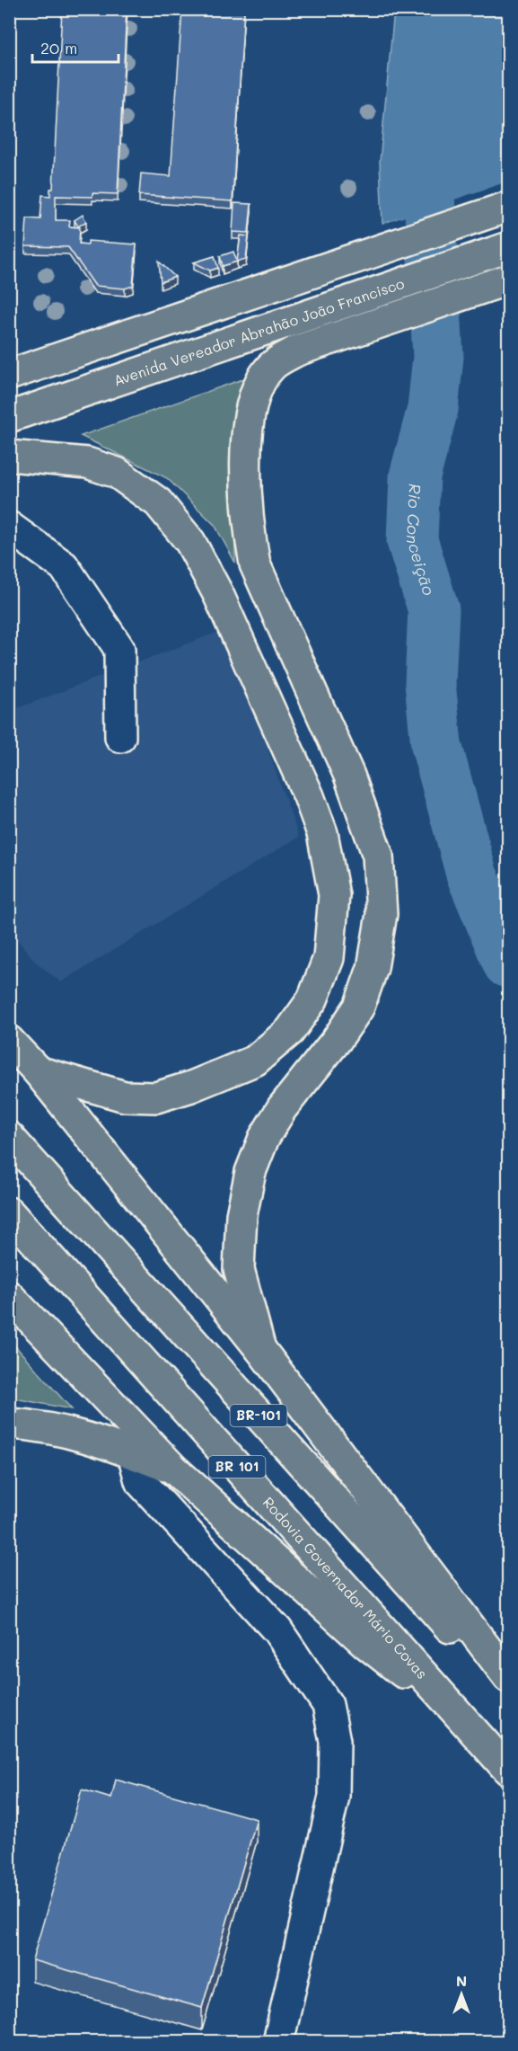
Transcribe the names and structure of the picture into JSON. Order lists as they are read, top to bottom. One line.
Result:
{"streets":{"main road":["Avenida Vereador Abrahão João Francisco","BR-101","BR 101","Rodovia Governador Mário Covas"]},"water":["Rio Conceição"],"scale_bar":"20 m","north":"top"}
